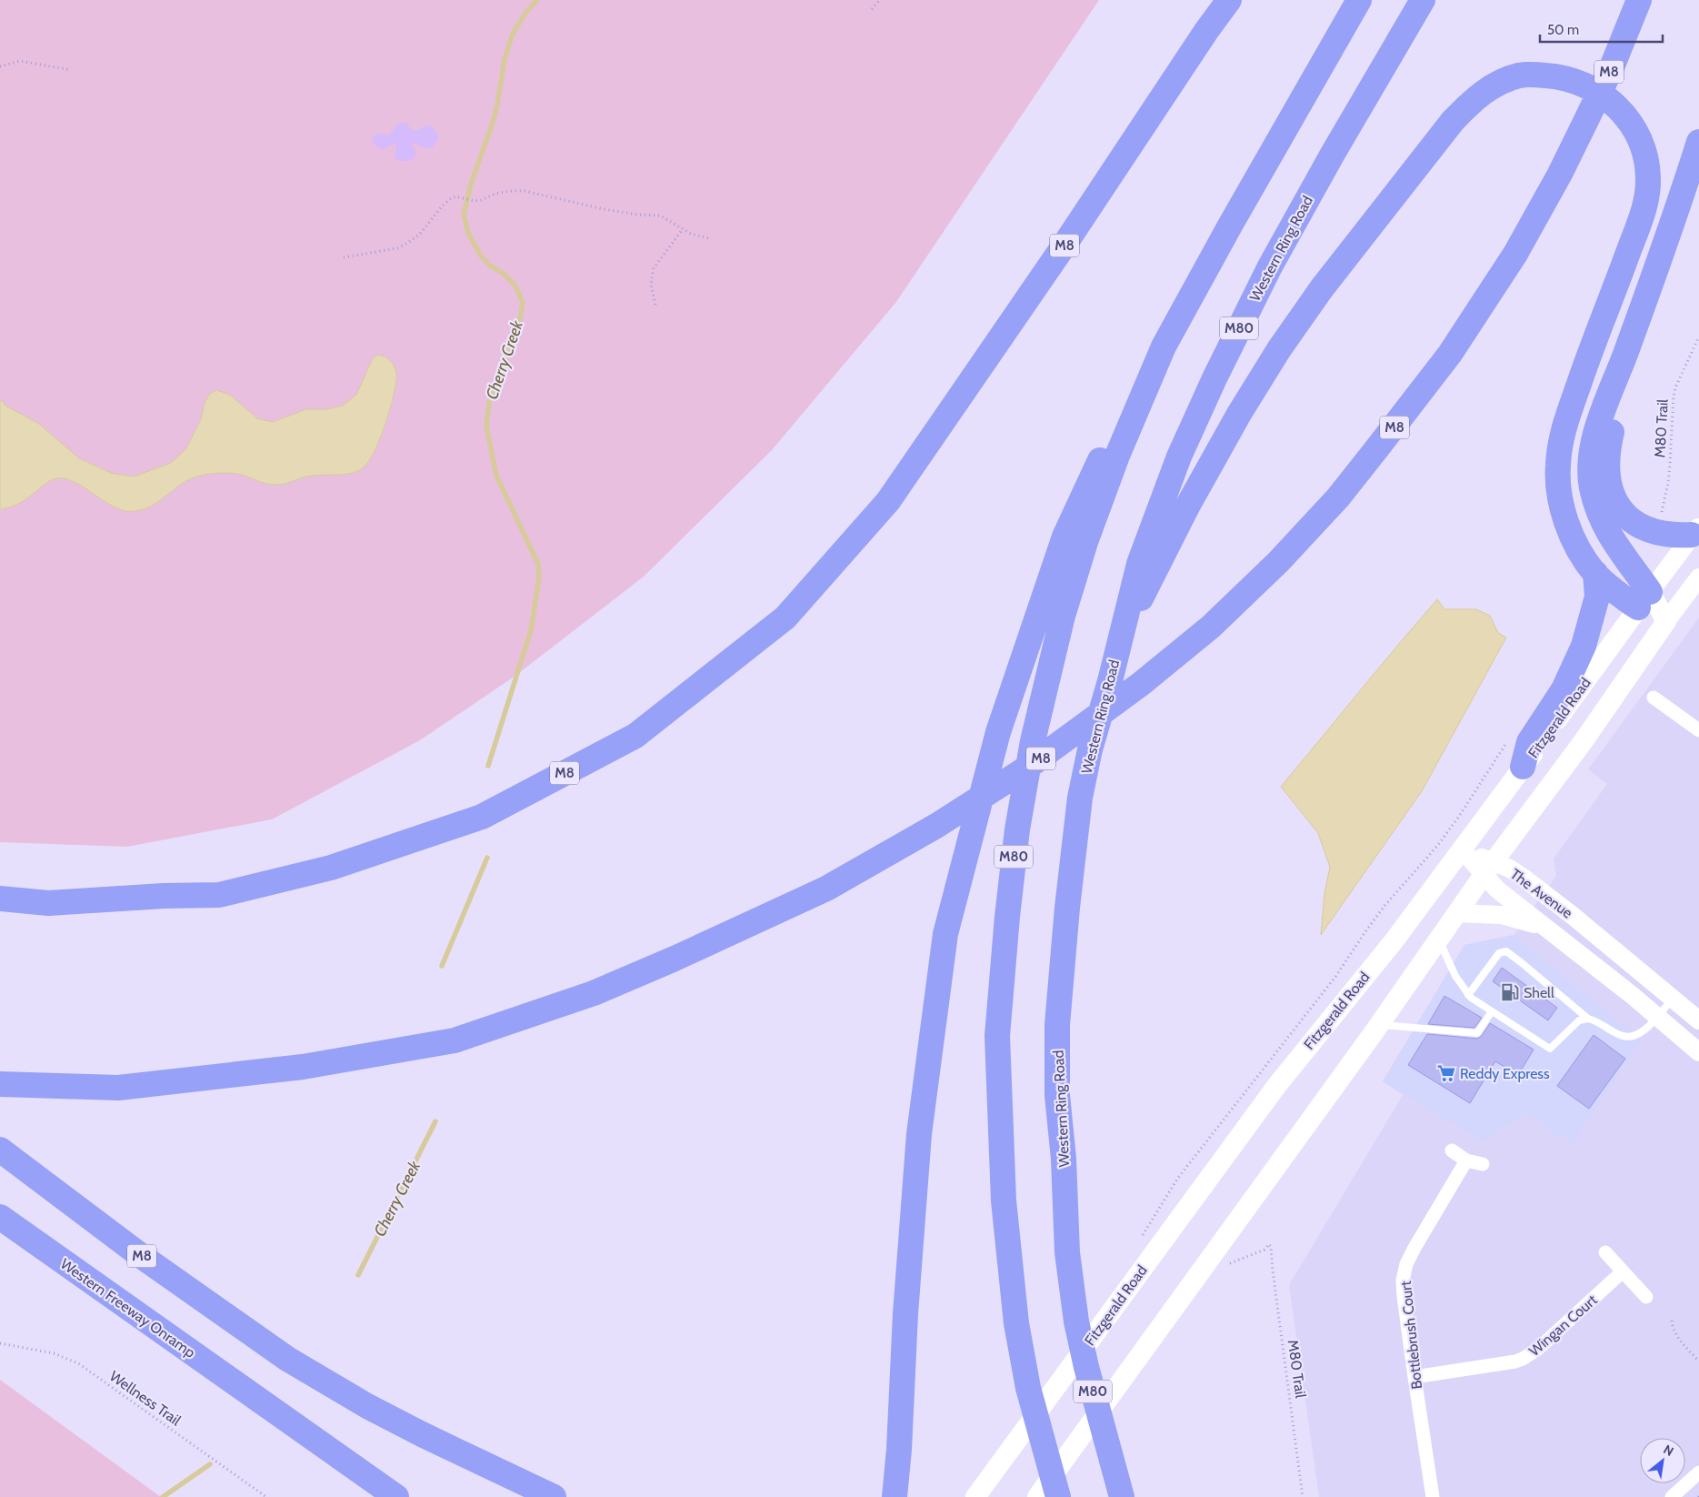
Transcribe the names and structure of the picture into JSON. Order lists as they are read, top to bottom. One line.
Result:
{"streets":{"highway":["M8","Western Ring Road","M80","Western Freeway Onramp"],"main road":["Fitzgerald Road"],"street":["The Avenue","Wingan Court","Bottlebrush Court"],"path":["M80 Trail","Wellness Trail"]},"crossings":[["Fitzgerald Road","The Avenue"],["Wingan Court","Bottlebrush Court"]],"water":["Cherry Creek"],"places":{"fuel station":["Shell"],"supermarket":["Reddy Express"]},"scale_bar":"50 m","north":"top right"}
